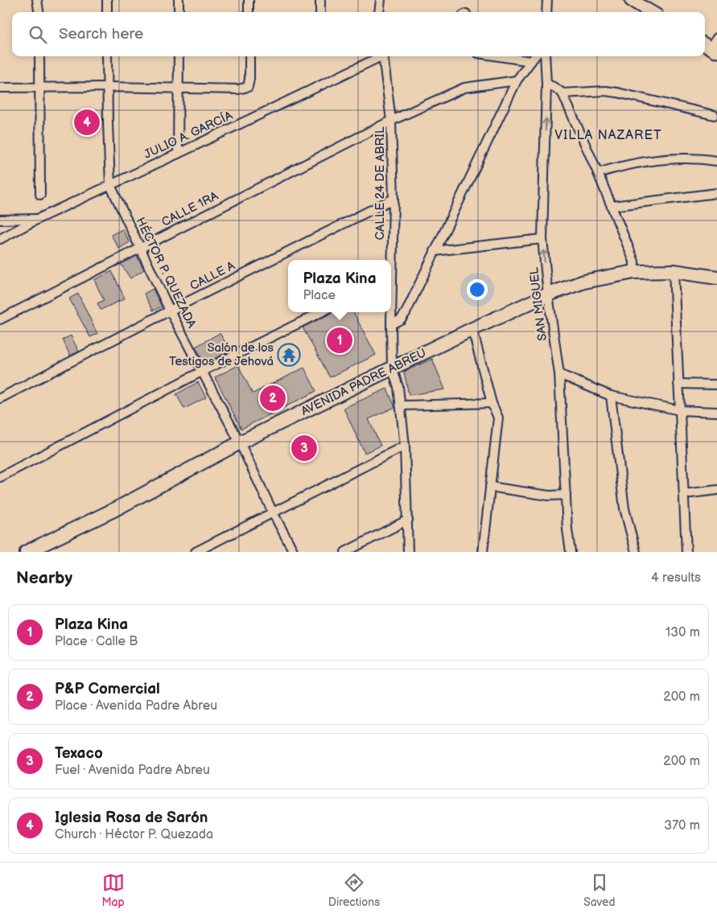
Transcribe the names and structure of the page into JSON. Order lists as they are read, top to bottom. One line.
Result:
{"streets":{"main road":["AVENIDA PADRE ABREU"],"street":["JULIO A. GARCÍA","CALLE 24 DE ABRIL","CALLE 1RA","HÉCTOR P. QUEZADA","CALLE A","SAN MIGUEL"]},"crossings":[["JULIO A. GARCÍA","HÉCTOR P. QUEZADA"],["CALLE 24 DE ABRIL","CALLE 1RA"],["CALLE 24 DE ABRIL","CALLE A"],["CALLE 24 DE ABRIL","AVENIDA PADRE ABREU"],["CALLE 1RA","HÉCTOR P. QUEZADA"],["HÉCTOR P. QUEZADA","CALLE A"],["HÉCTOR P. QUEZADA","AVENIDA PADRE ABREU"],["SAN MIGUEL","AVENIDA PADRE ABREU"]],"districts":["VILLA NAZARET"],"places":{"temple":["Salón de los Testigos de Jehová"]},"page":{"search":"Search here","pins":["4","1","2","3"],"popup":["Plaza Kina","Place"],"heading":["Nearby","4 results"],"list":[{"mark":"1","name":"Plaza Kina","note":"Place · Calle B","value":"130 m"},{"mark":"2","name":"P&P Comercial","note":"Place · Avenida Padre Abreu","value":"200 m"},{"mark":"3","name":"Texaco","note":"Fuel · Avenida Padre Abreu","value":"200 m"},{"mark":"4","name":"Iglesia Rosa de Sarón","note":"Church · Héctor P. Quezada","value":"370 m"}],"nav":["Map","Directions","Saved"]}}
